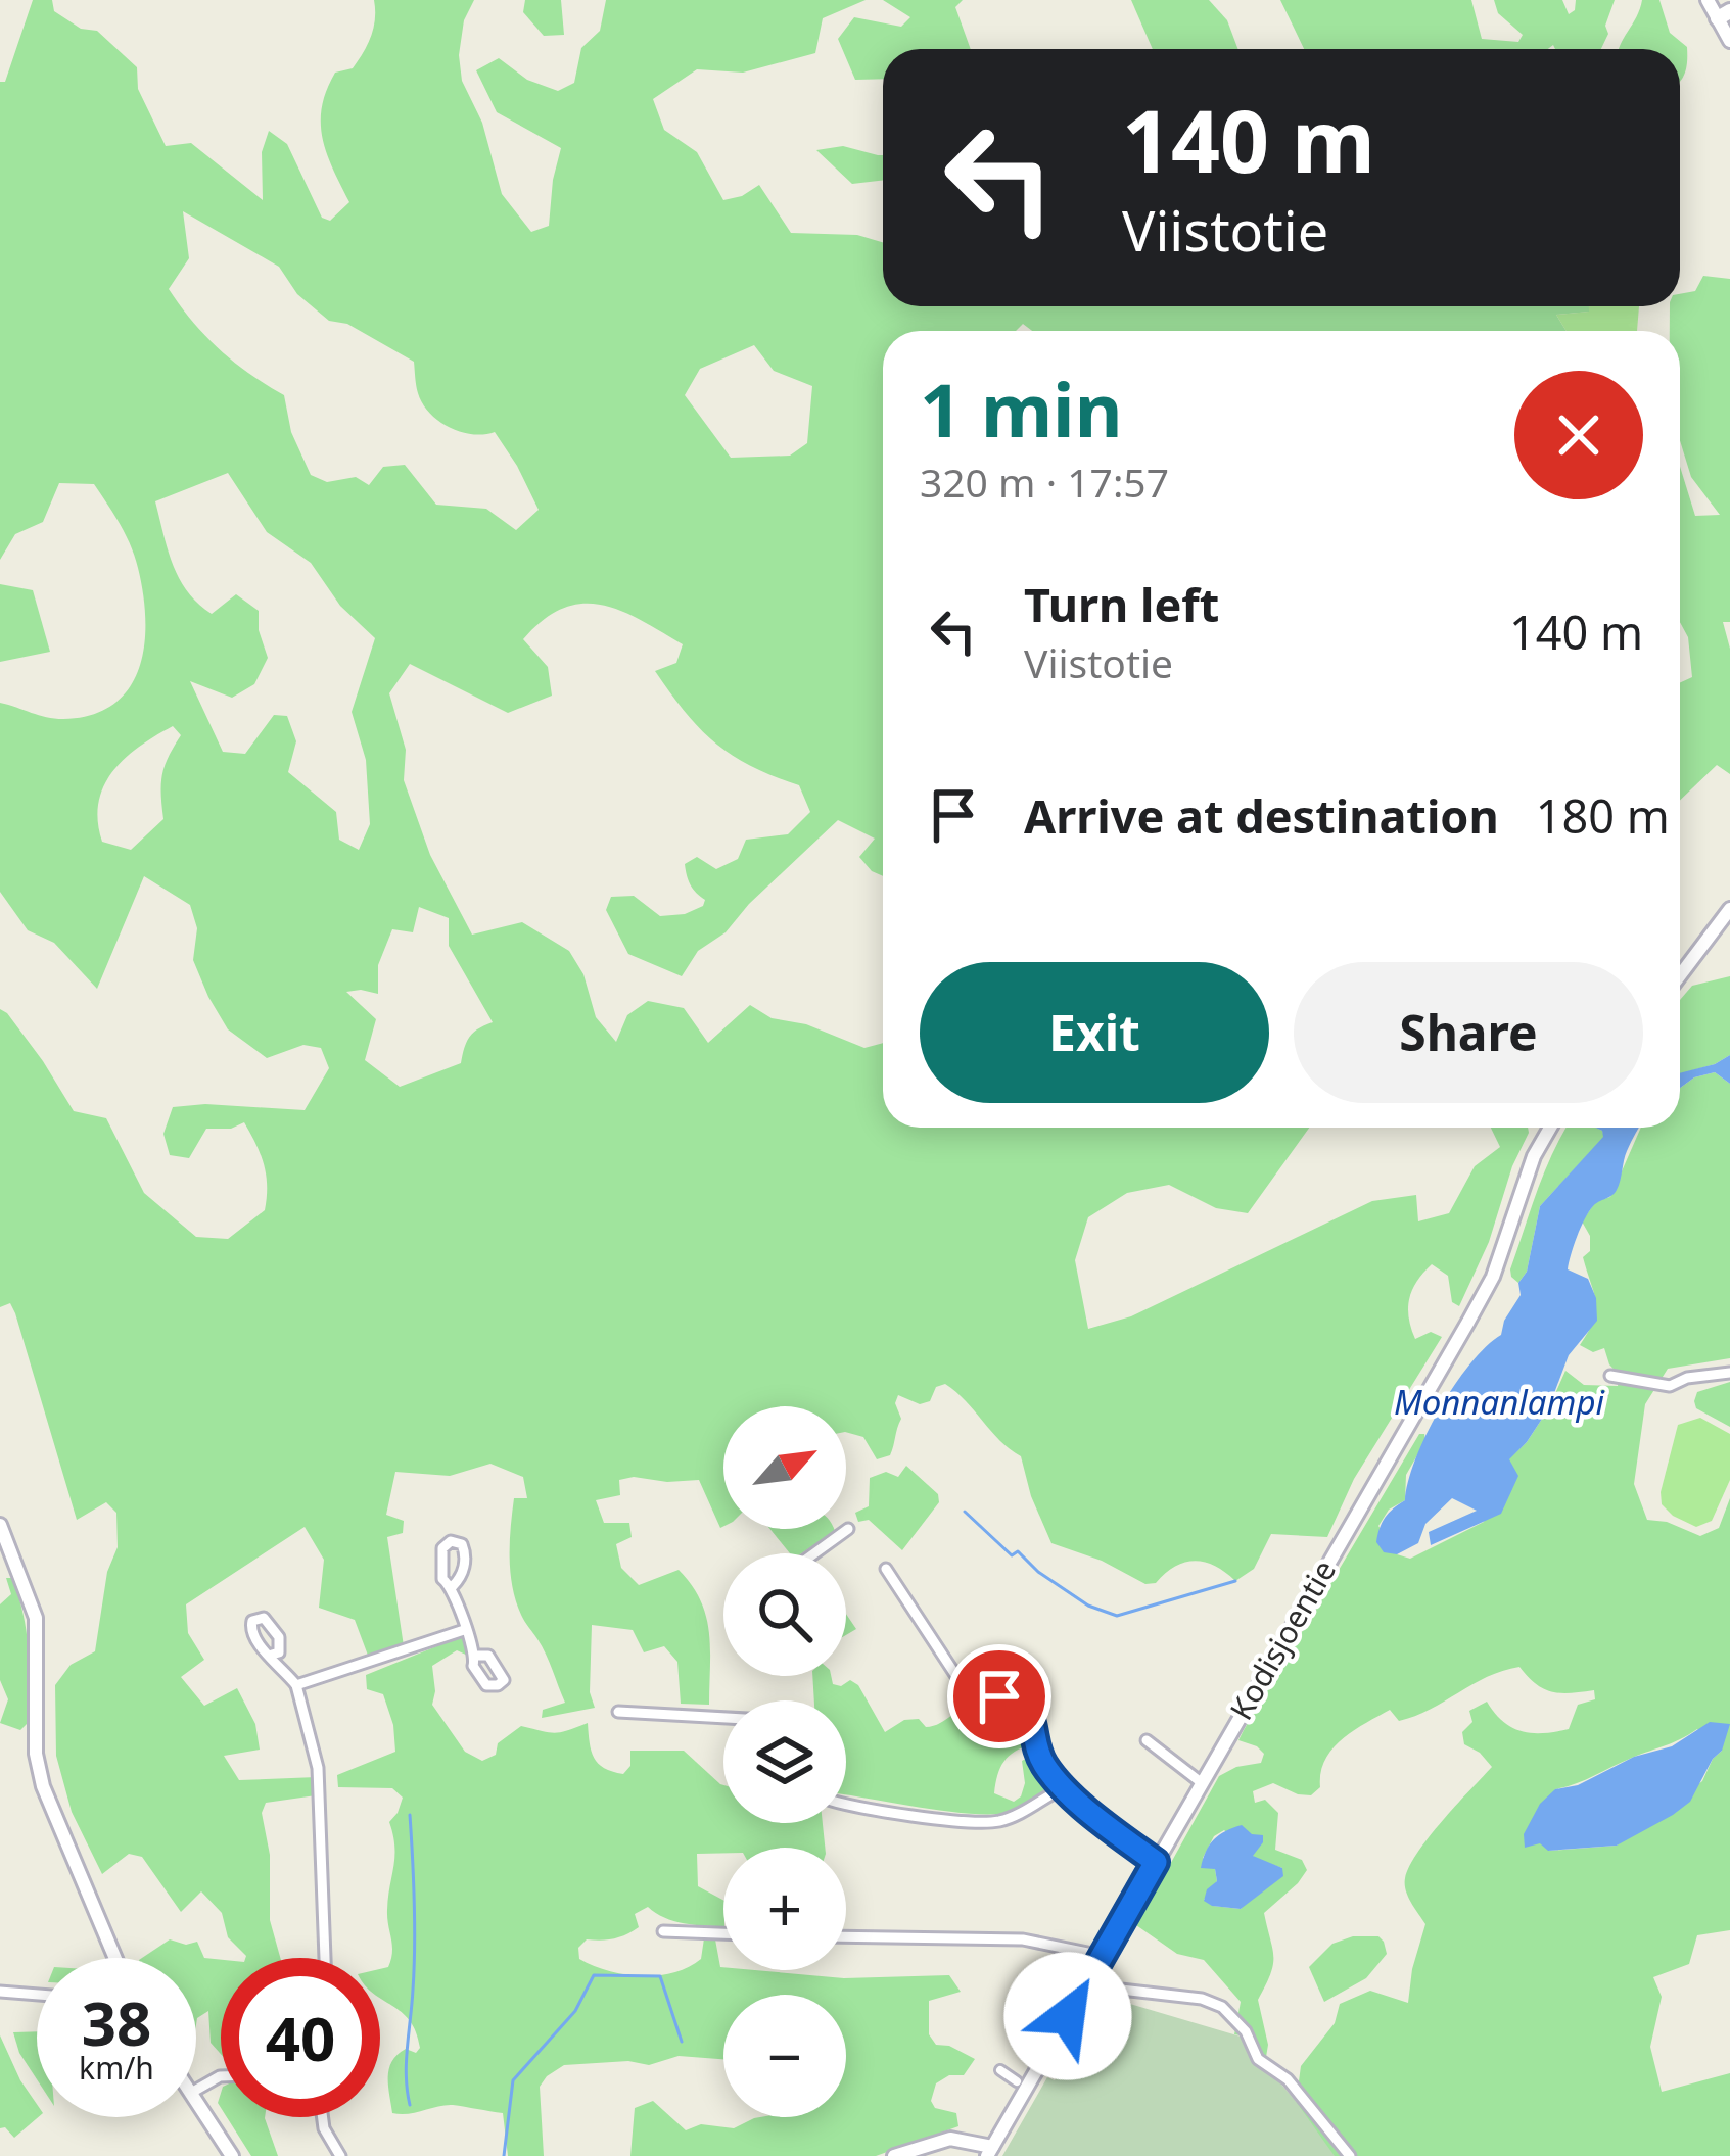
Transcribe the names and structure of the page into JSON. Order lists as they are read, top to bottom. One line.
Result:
{"streets":{"street":["Kodisjoentie"]},"water":["Monnanlampi"],"north":"top right","page":{"turn":["140 m","Viistotie"],"heading":["1 min","320 m · 17:57"],"list":[{"name":"Turn left","note":"Viistotie","value":"140 m"},{"name":"Arrive at destination","value":"180 m"}],"buttons":["Exit","Share"],"map_buttons":["+","−"],"speed":"38 km/h","limit":"40"}}
